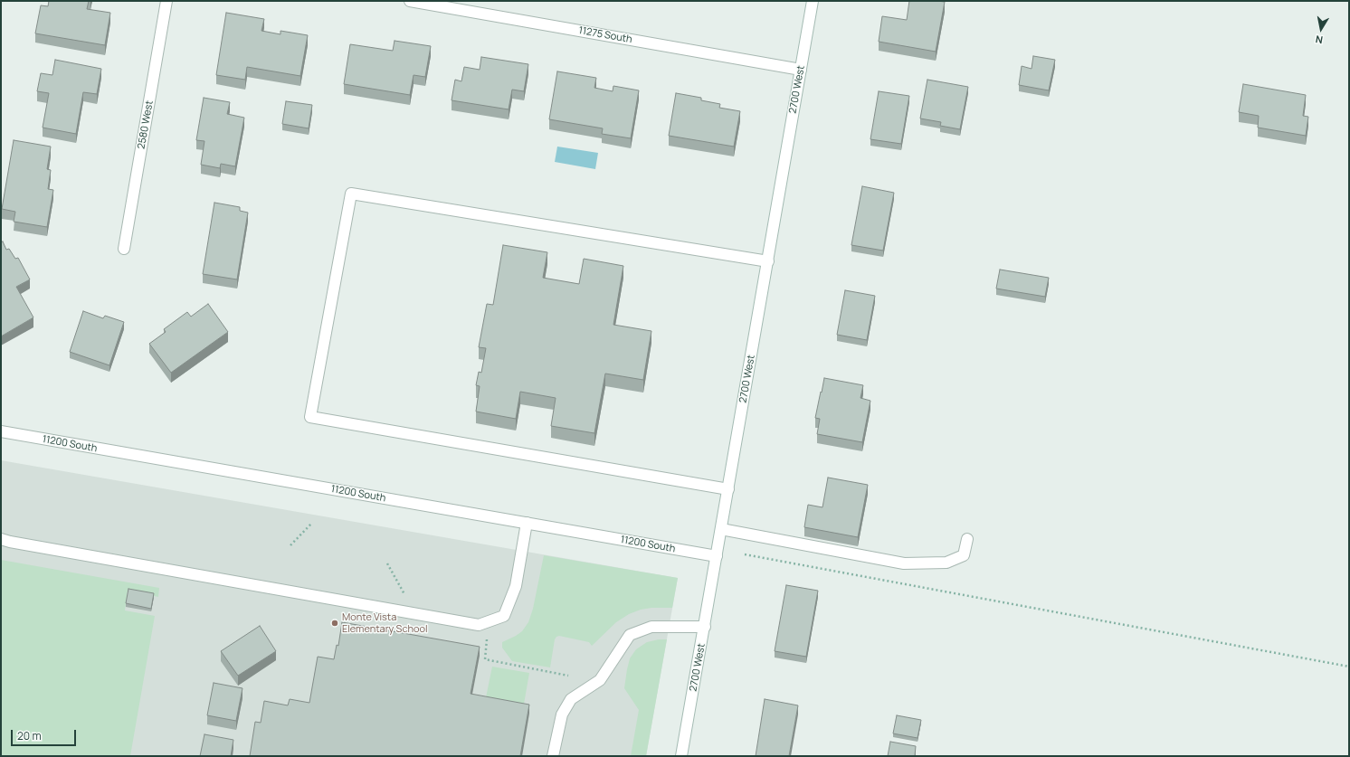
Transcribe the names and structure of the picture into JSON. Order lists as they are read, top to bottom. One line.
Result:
{"streets":{"street":["11275 South","2700 West","2580 West","11200 South"]},"crossings":[["11275 South","2700 West"],["2700 West","11200 South"]],"places":["Monte Vista Elementary School"],"scale_bar":"20 m","north":"bottom"}
